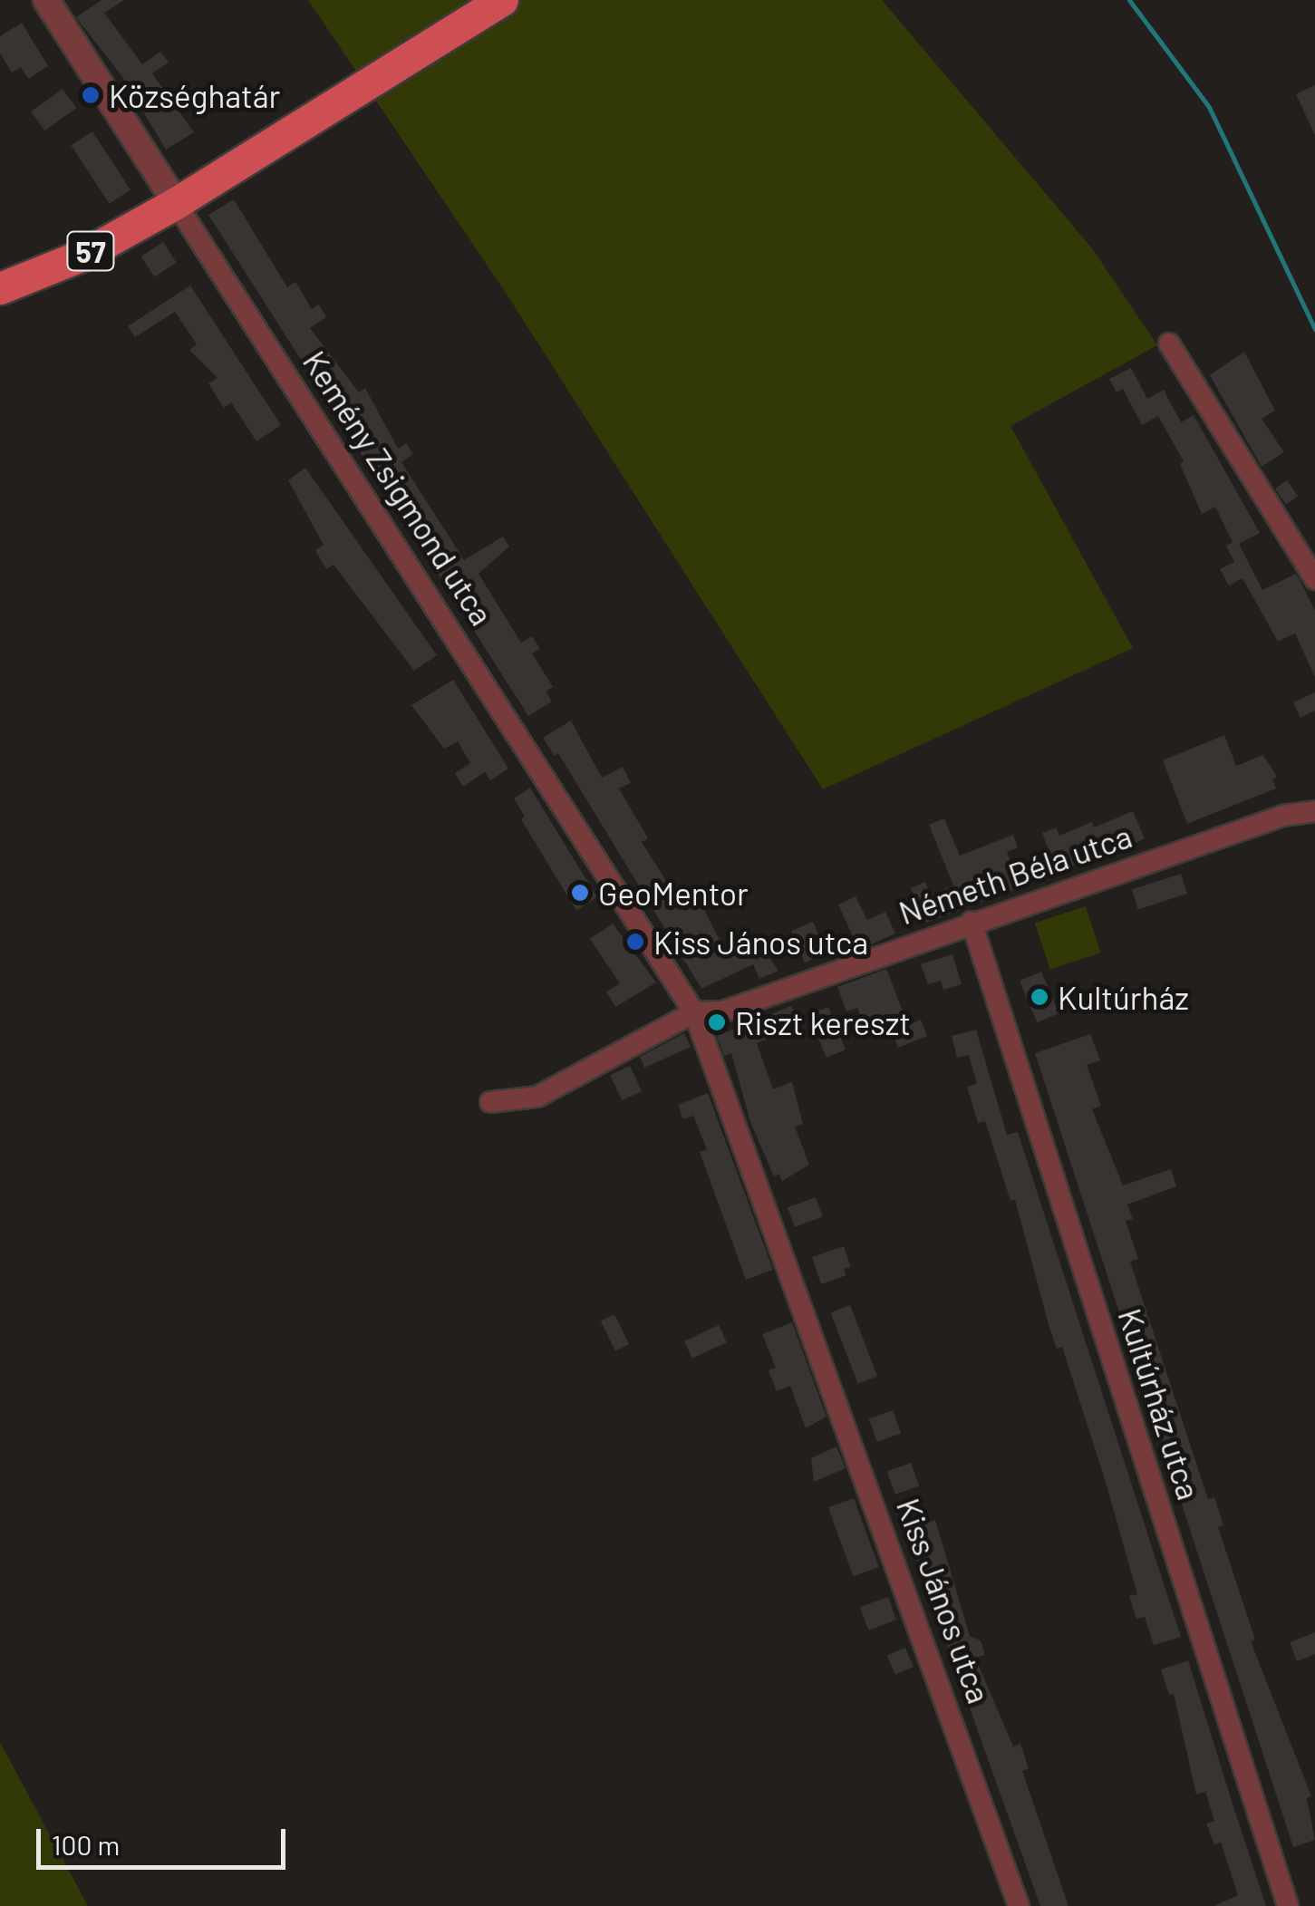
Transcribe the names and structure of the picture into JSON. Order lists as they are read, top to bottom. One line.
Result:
{"streets":{"main road":["57"],"street":["Kemény Zsigmond utca","Németh Béla utca","Kultúrház utca","Kiss János utca"]},"crossings":[["57","Kemény Zsigmond utca"],["Kemény Zsigmond utca","Németh Béla utca"],["Kemény Zsigmond utca","Kiss János utca"],["Németh Béla utca","Kultúrház utca"],["Németh Béla utca","Kiss János utca"]],"places":["Községhatár","GeoMentor","Kiss János utca","Kultúrház","Riszt kereszt"],"scale_bar":"100 m"}
